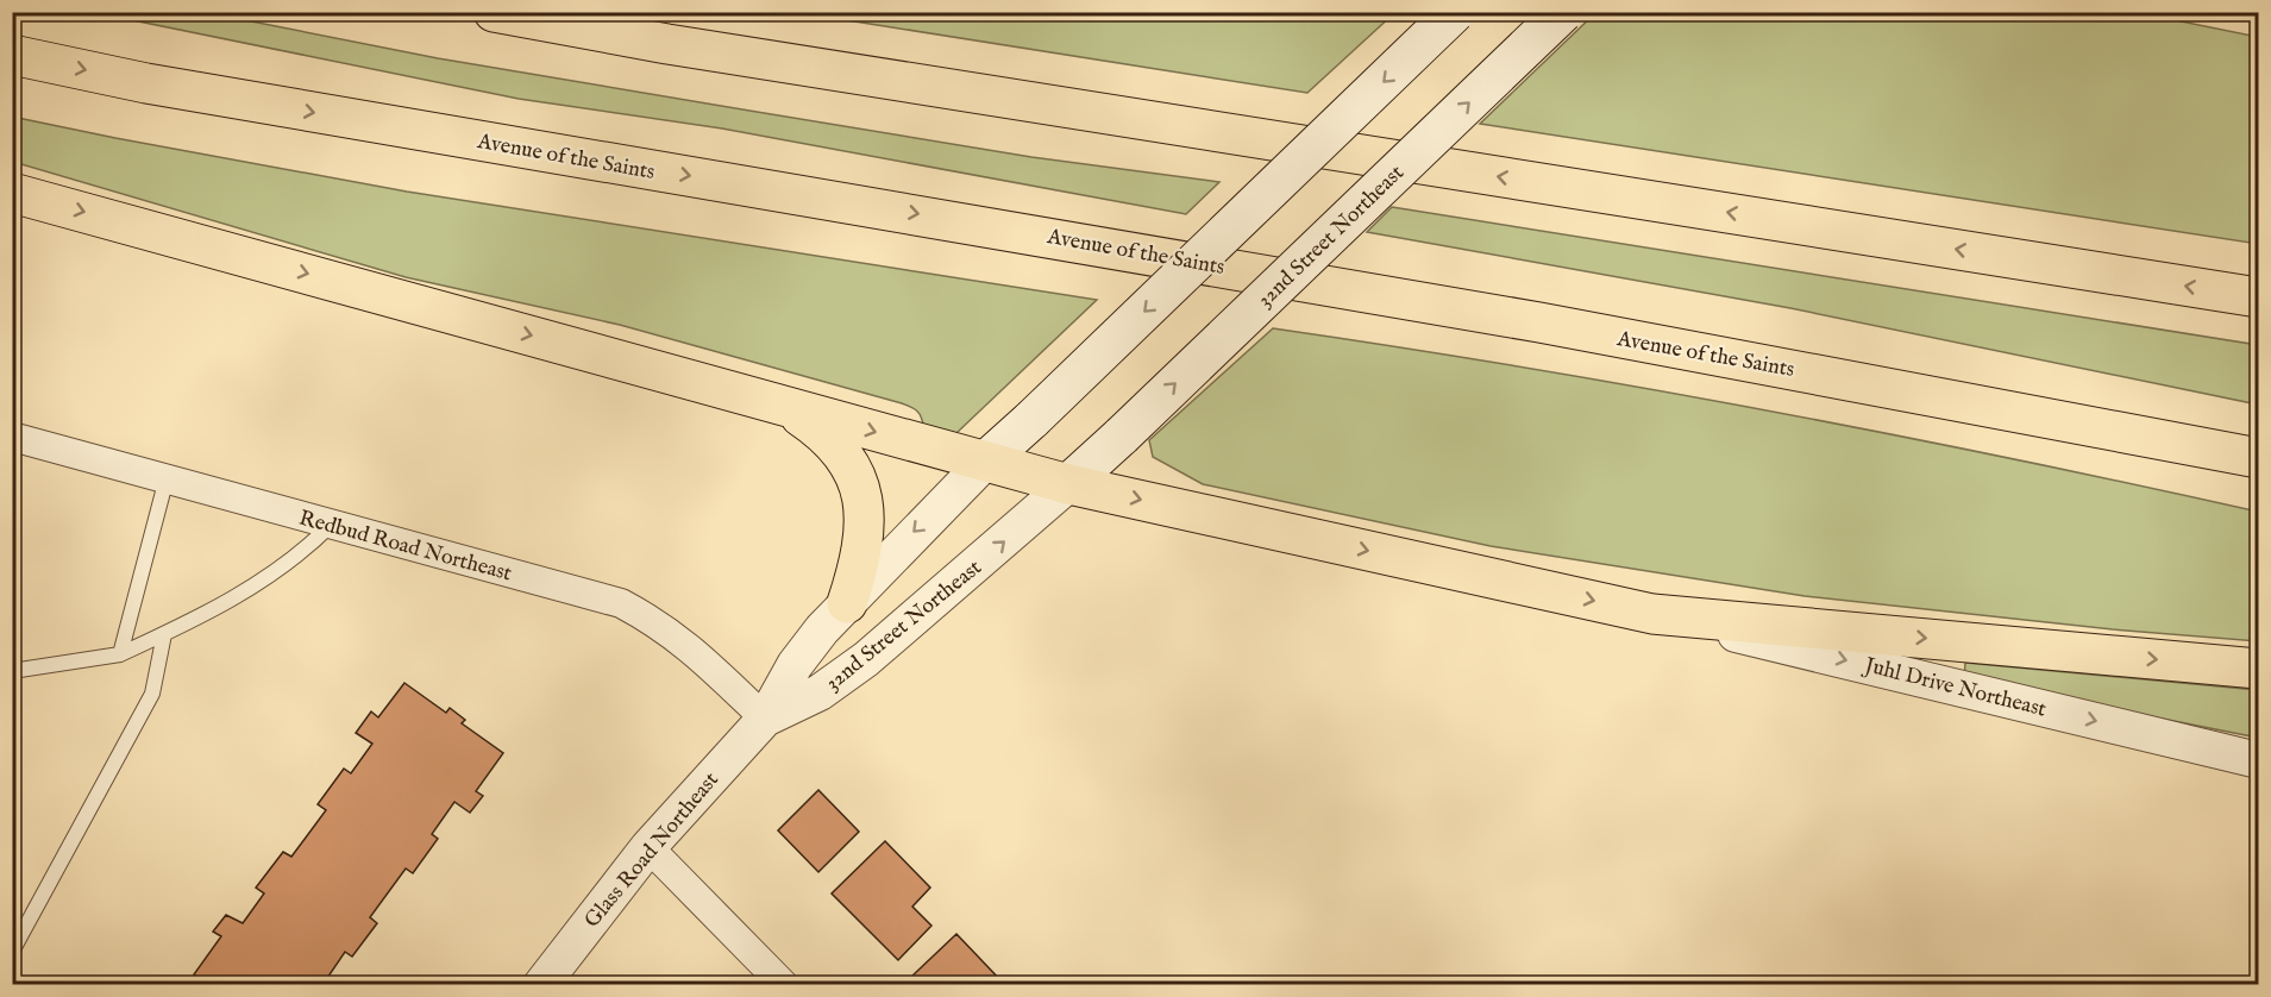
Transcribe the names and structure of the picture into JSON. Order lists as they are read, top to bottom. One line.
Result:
{"streets":{"highway":["Avenue of the Saints"],"main road":["32nd Street Northeast"],"street":["Redbud Road Northeast","Juhl Drive Northeast","Glass Road Northeast"]},"crossings":[["32nd Street Northeast","Redbud Road Northeast"],["32nd Street Northeast","Glass Road Northeast"],["Redbud Road Northeast","Glass Road Northeast"]],"one_way":["Juhl Drive Northeast"]}
